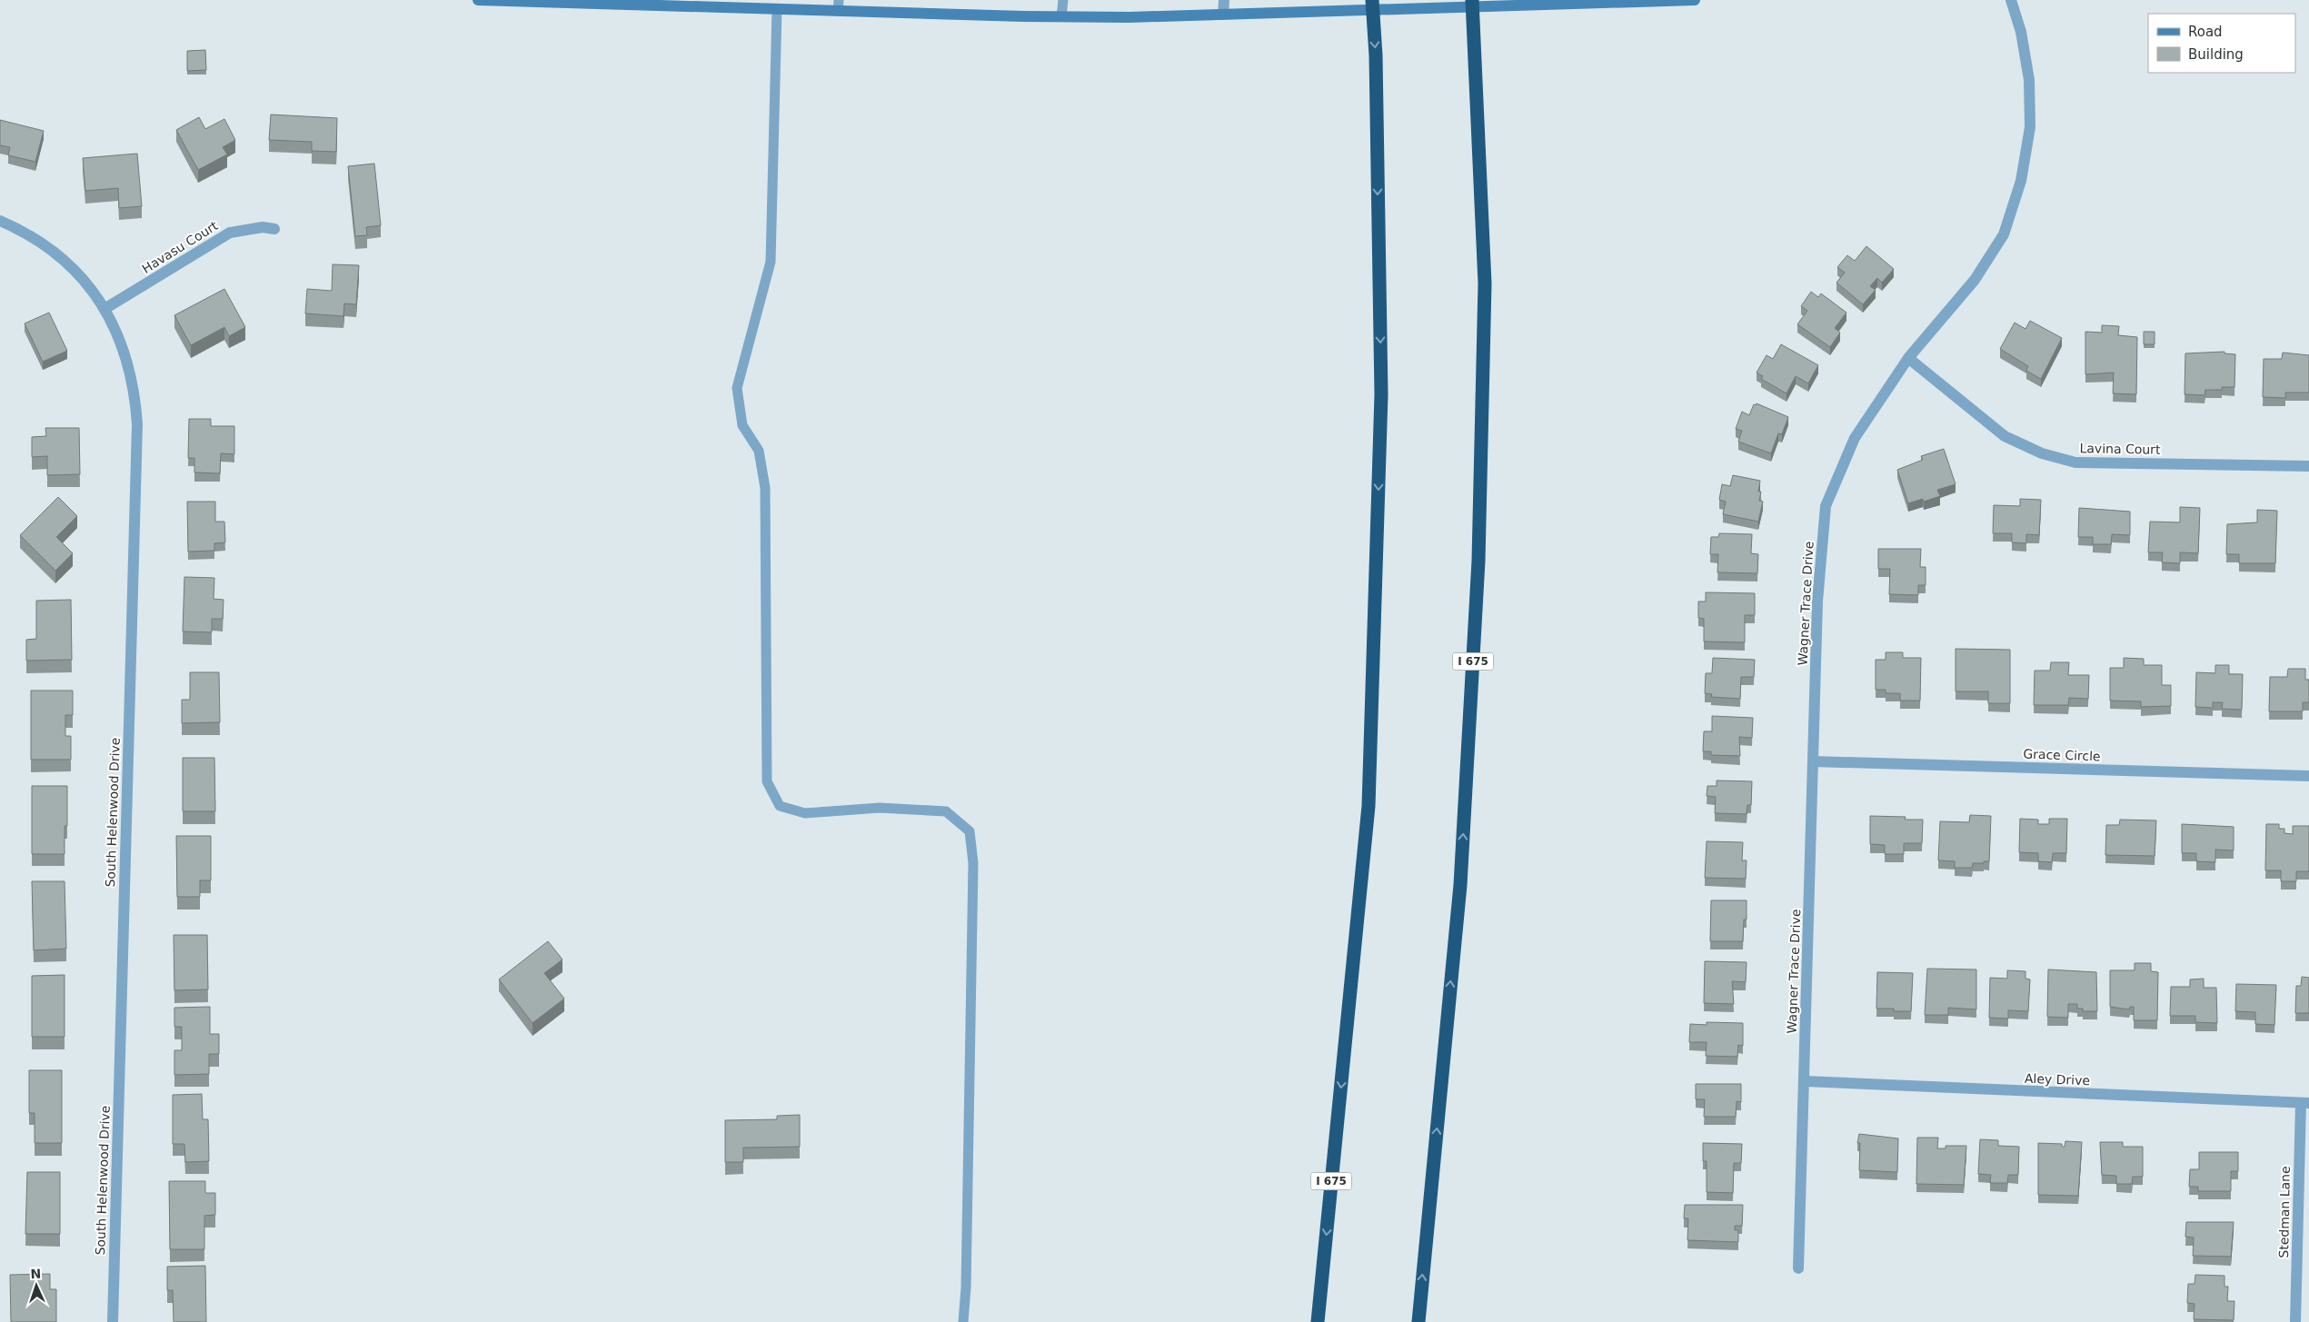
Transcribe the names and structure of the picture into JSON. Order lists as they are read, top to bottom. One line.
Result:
{"streets":{"highway":["I 675"],"street":["Havasu Court","Lavina Court","Wagner Trace Drive","Grace Circle","South Helenwood Drive","Aley Drive","Stedman Lane"]},"crossings":[["Havasu Court","South Helenwood Drive"],["Lavina Court","Wagner Trace Drive"],["Wagner Trace Drive","Grace Circle"],["Wagner Trace Drive","Aley Drive"],["Aley Drive","Stedman Lane"]],"legend":["Road","Building"],"north":"top"}
